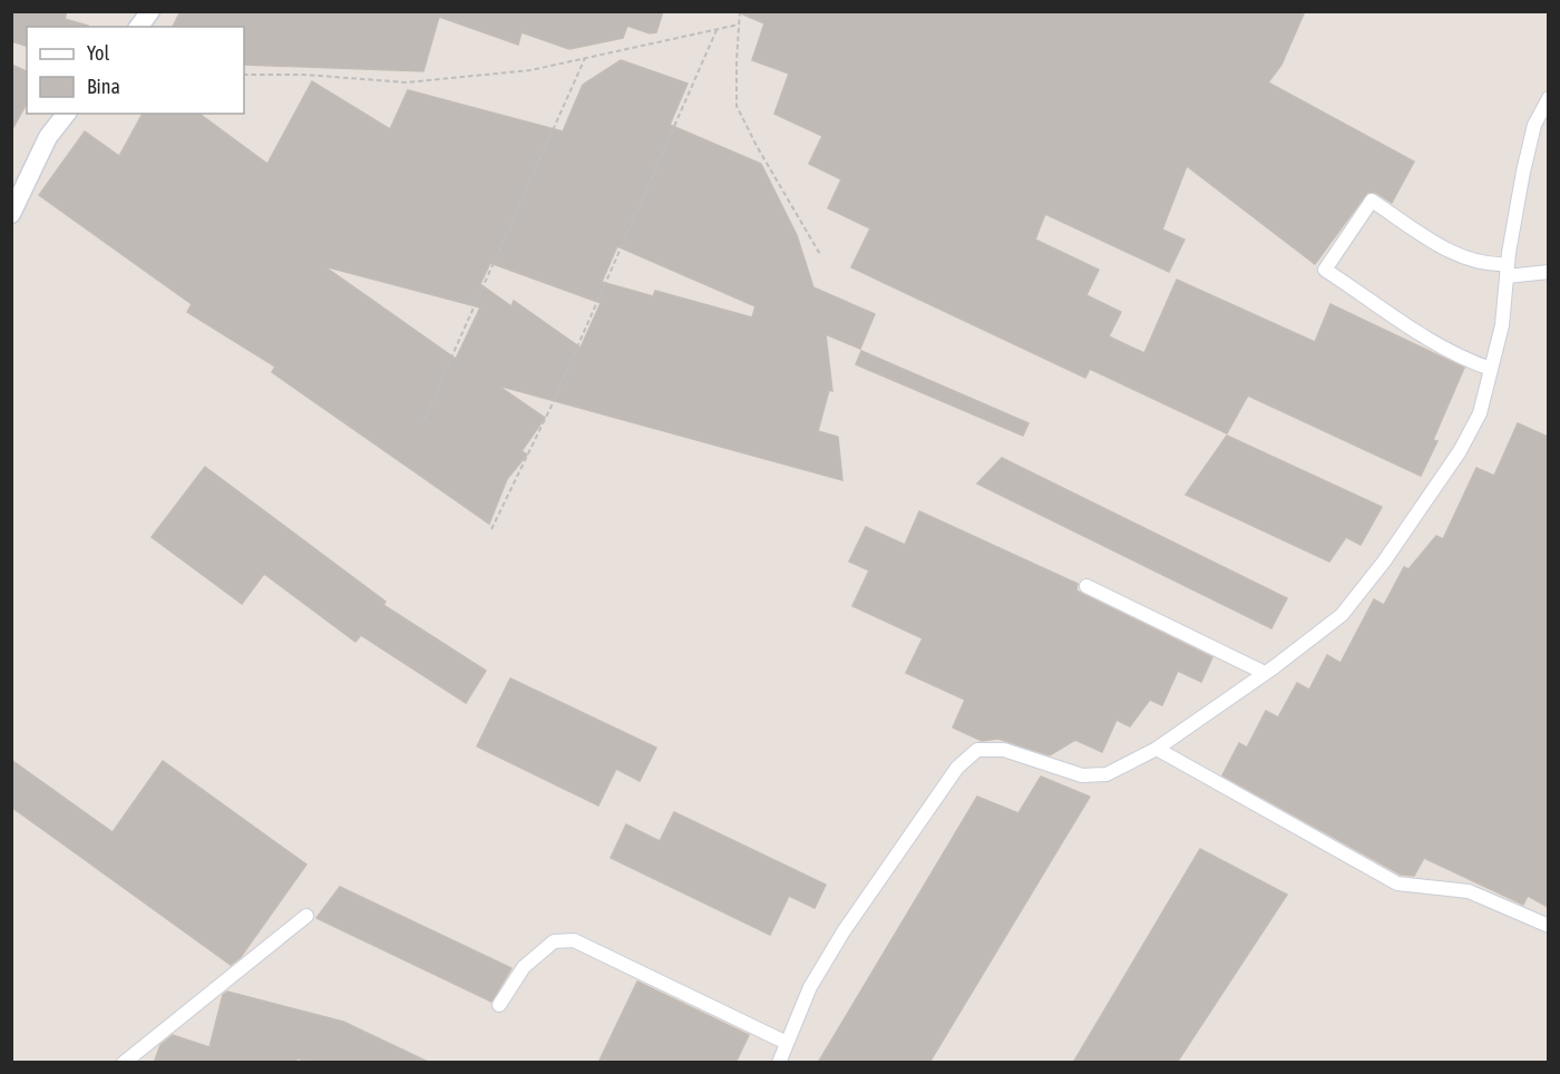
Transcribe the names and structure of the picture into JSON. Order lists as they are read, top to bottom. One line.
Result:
{"legend":["Yol","Bina"]}
